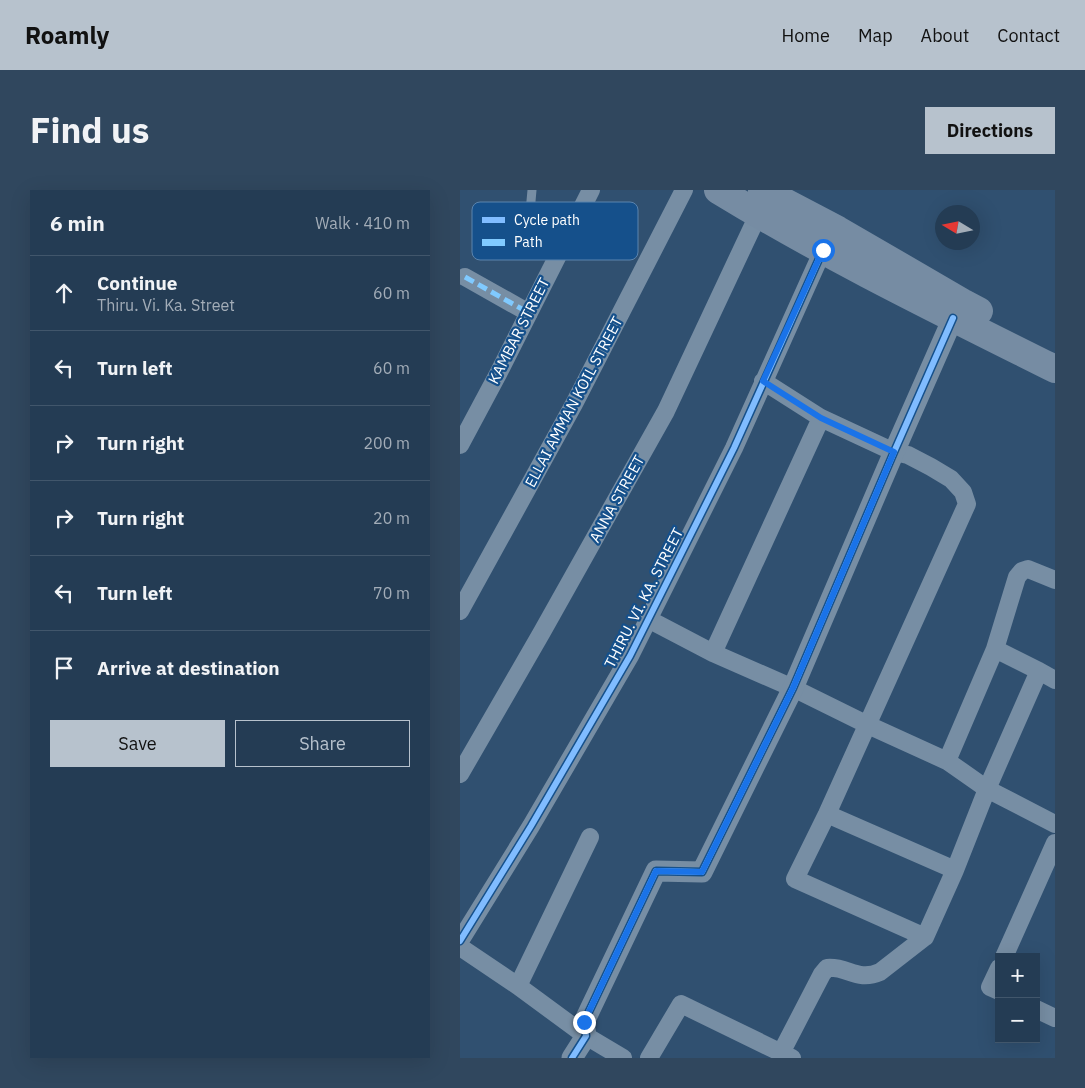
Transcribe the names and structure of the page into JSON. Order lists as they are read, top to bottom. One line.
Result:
{"streets":{"street":["KAMBAR STREET","ELLAI AMMAN KOIL STREET","ANNA STREET","THIRU. VI. KA. STREET"]},"legend":["Cycle path","Path"],"north":"left","page":{"header":"Roamly","nav":["Home","Map","About","Contact"],"title":"Find us","buttons":["Directions",["Save","Share"]],"heading":["6 min","Walk · 410 m"],"list":[["Continue","Thiru. Vi. Ka. Street","60 m"],["Turn left","60 m"],["Turn right","200 m"],["Turn right","20 m"],["Turn left","70 m"],"Arrive at destination"],"map_buttons":["+","−"]}}
